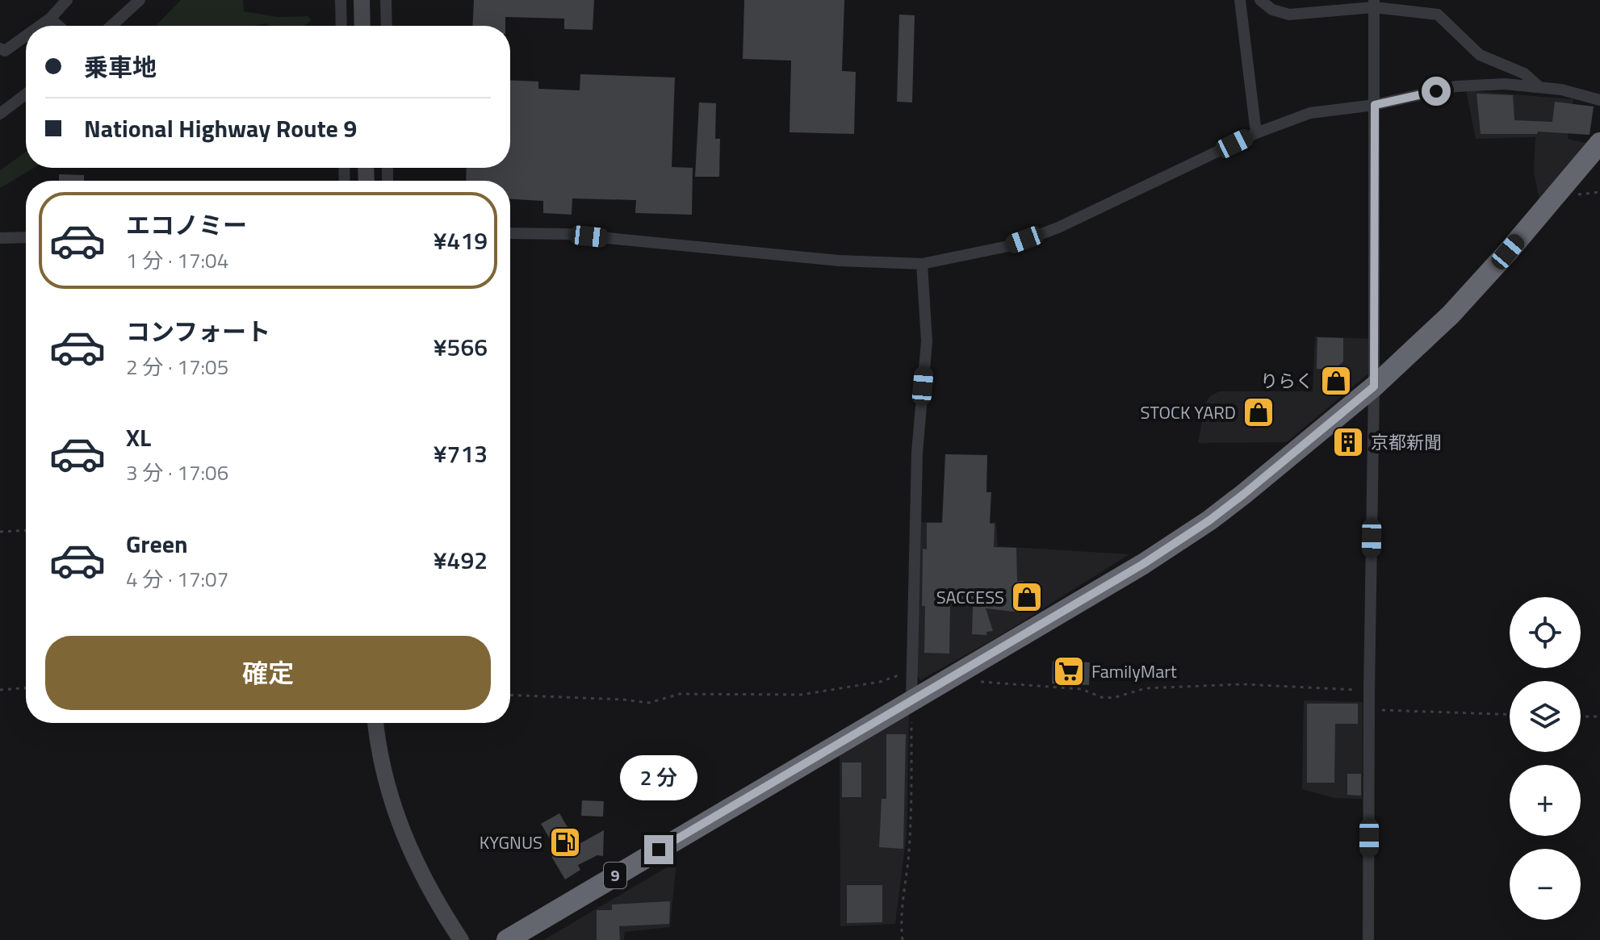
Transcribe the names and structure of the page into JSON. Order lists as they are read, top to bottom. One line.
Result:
{"streets":{"highway":["9"]},"places":{"shop":["りらく","STOCK YARD","SACCESS"],"building":["京都新聞"],"supermarket":["FamilyMart"],"fuel station":["KYGNUS"]},"page":{"banner":["乗車地","National Highway Route 9"],"list":[{"name":"エコノミー","note":"1 分 · 17:04","value":"¥419"},{"name":"コンフォート","note":"2 分 · 17:05","value":"¥566"},{"name":"XL","note":"3 分 · 17:06","value":"¥713"},{"name":"Green","note":"4 分 · 17:07","value":"¥492"}],"map_buttons":["+","−"],"buttons":"確定","bubble":"2 分"}}
